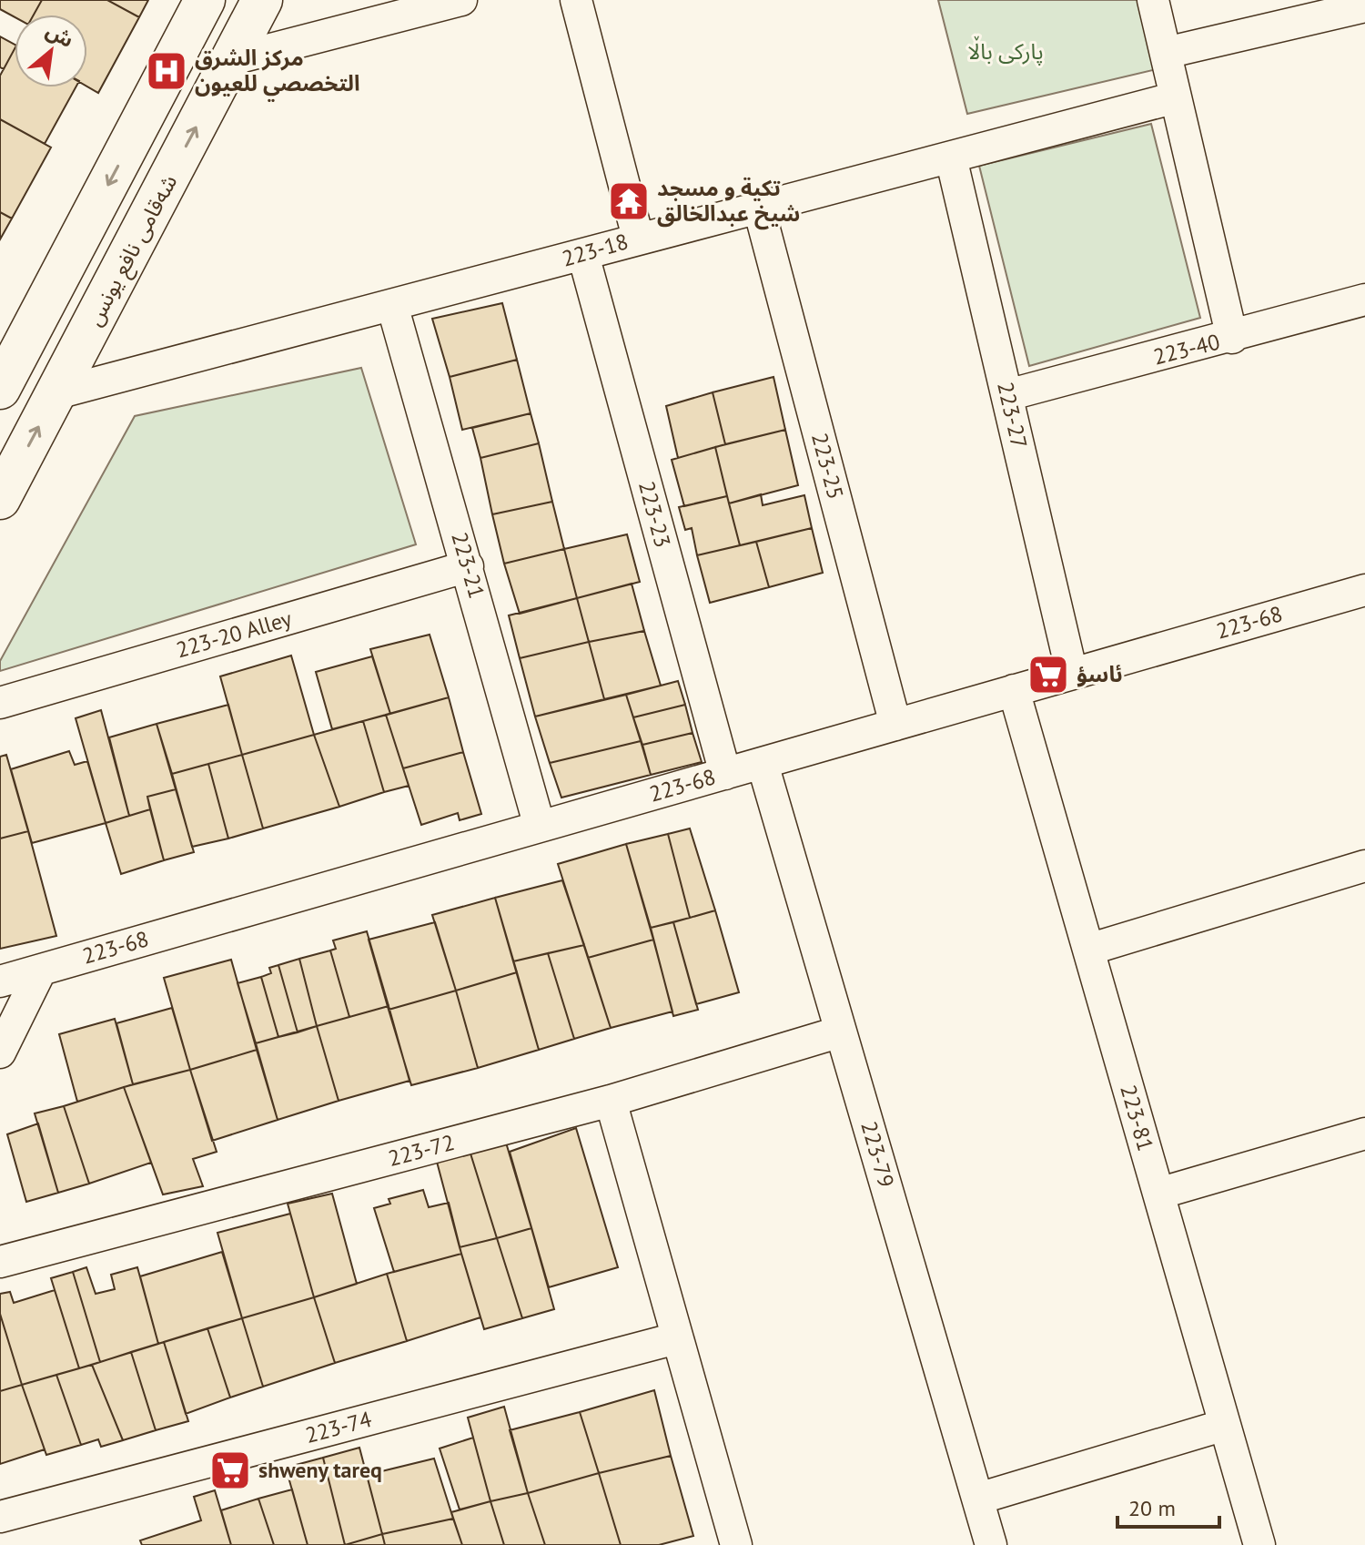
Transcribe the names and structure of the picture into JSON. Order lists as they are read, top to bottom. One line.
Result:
{"streets":{"main road":["شەقامی نافع یونس"],"street":["223-18","223-40","223-27","223-25","223-23","223-21","223-68","223-20 Alley","223-81","223-72","223-79","223-74"]},"crossings":[["شەقامی نافع یونس","223-18"],["223-18","223-27"],["223-18","223-25"],["223-18","223-23"],["223-18","223-21"],["223-40","223-27"],["223-27","223-68"],["223-25","223-68"],["223-23","223-68"],["223-21","223-68"],["223-21","223-20 Alley"],["223-68","223-81"],["223-68","223-79"],["223-72","223-79"]],"parks":["پارکی باڵا"],"places":{"hospital":["مركز الشرق التخصصي للعيون"],"temple":["تكية و مسجد شيخ عبدالخالق"],"supermarket":["ئاسؤ","shweny tareq"]},"scale_bar":"20 m","north":"top right"}
